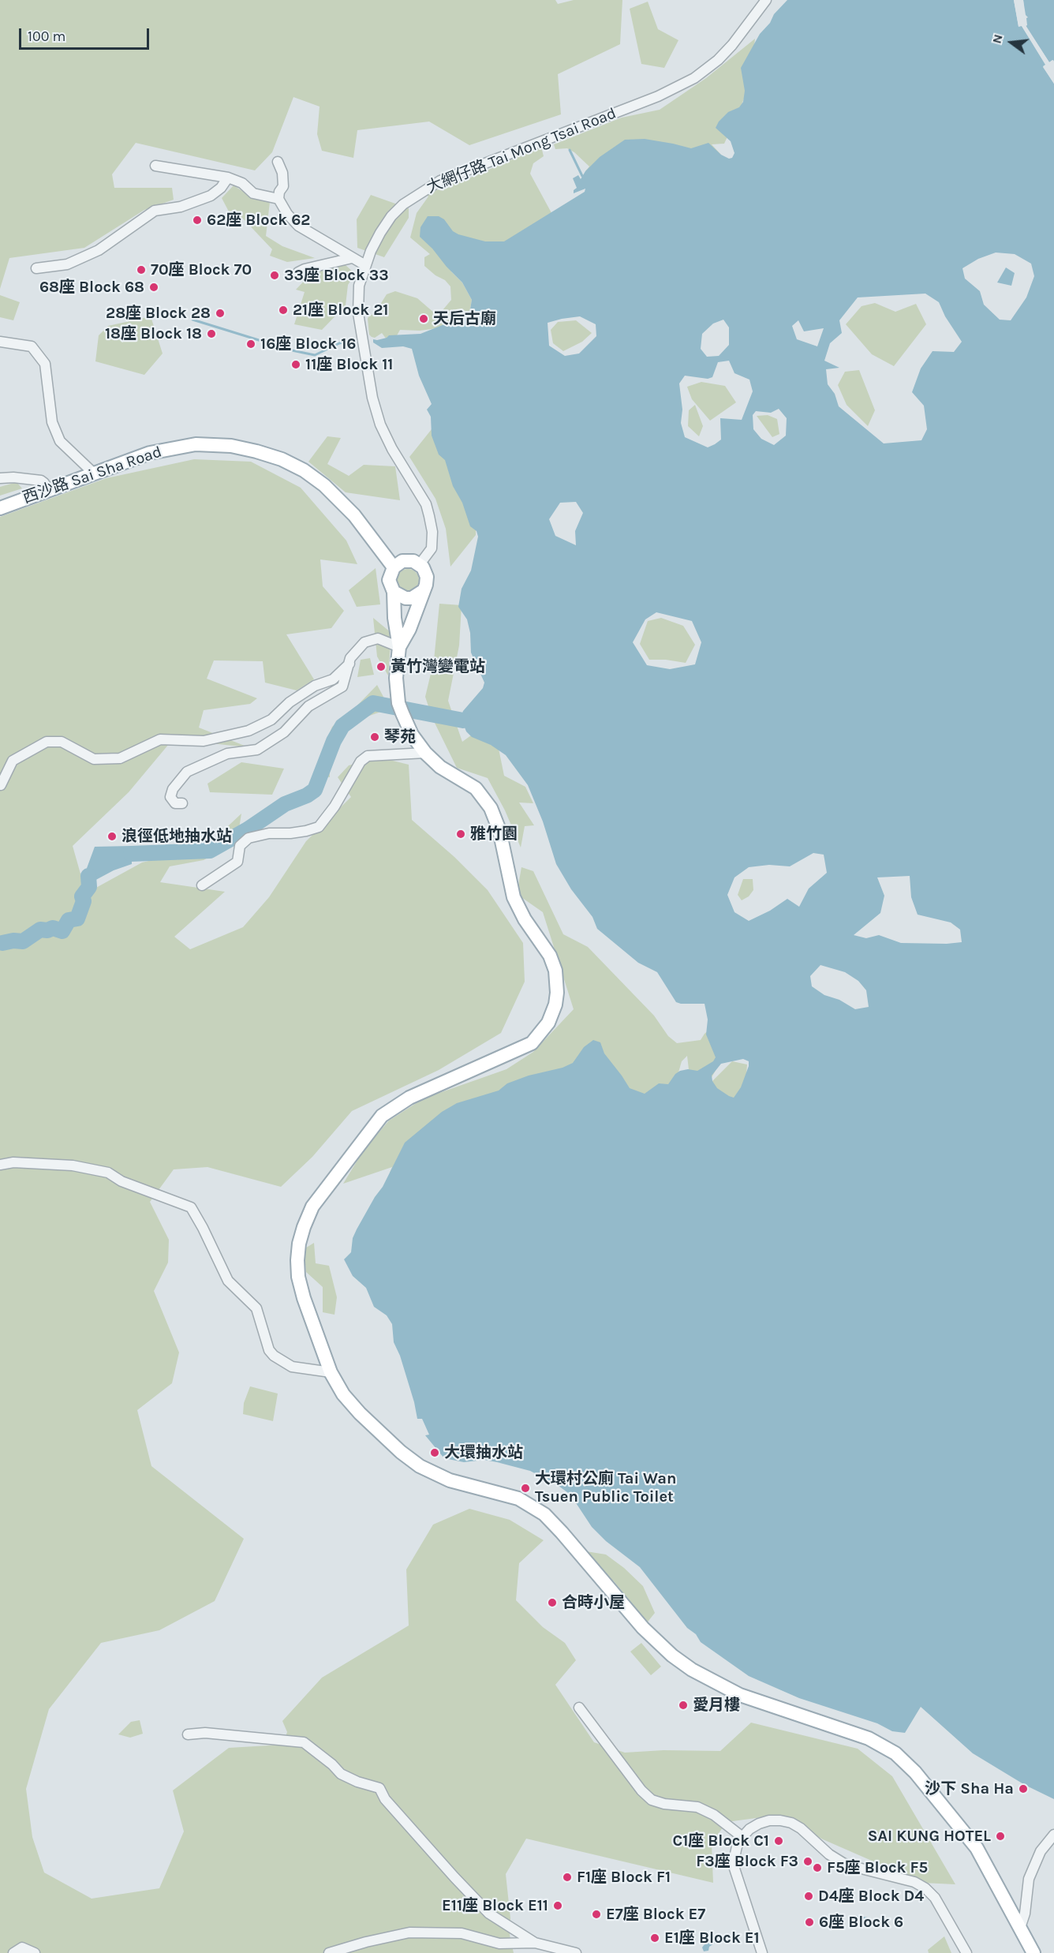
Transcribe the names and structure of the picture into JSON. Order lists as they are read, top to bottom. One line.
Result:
{"streets":{"main road":["西沙路 Sai Sha Road"],"street":["大網仔路 Tai Mong Tsai Road"]},"crossings":[["大網仔路 Tai Mong Tsai Road","西沙路 Sai Sha Road"]],"places":["62座 Block 62","70座 Block 70","33座 Block 33","68座 Block 68","21座 Block 21","28座 Block 28","天后古廟","18座 Block 18","16座 Block 16","11座 Block 11","黃竹灣變電站","琴苑","雅竹園","浪徑低地抽水站","大環抽水站","大環村公廁 Tai Wan Tsuen Public Toilet","合時小屋","愛月樓","沙下 Sha Ha","SAI KUNG HOTEL","C1座 Block C1","F3座 Block F3","F5座 Block F5","F1座 Block F1","D4座 Block D4","E11座 Block E11","E7座 Block E7","6座 Block 6","E1座 Block E1"],"scale_bar":"100 m","north":"left"}
